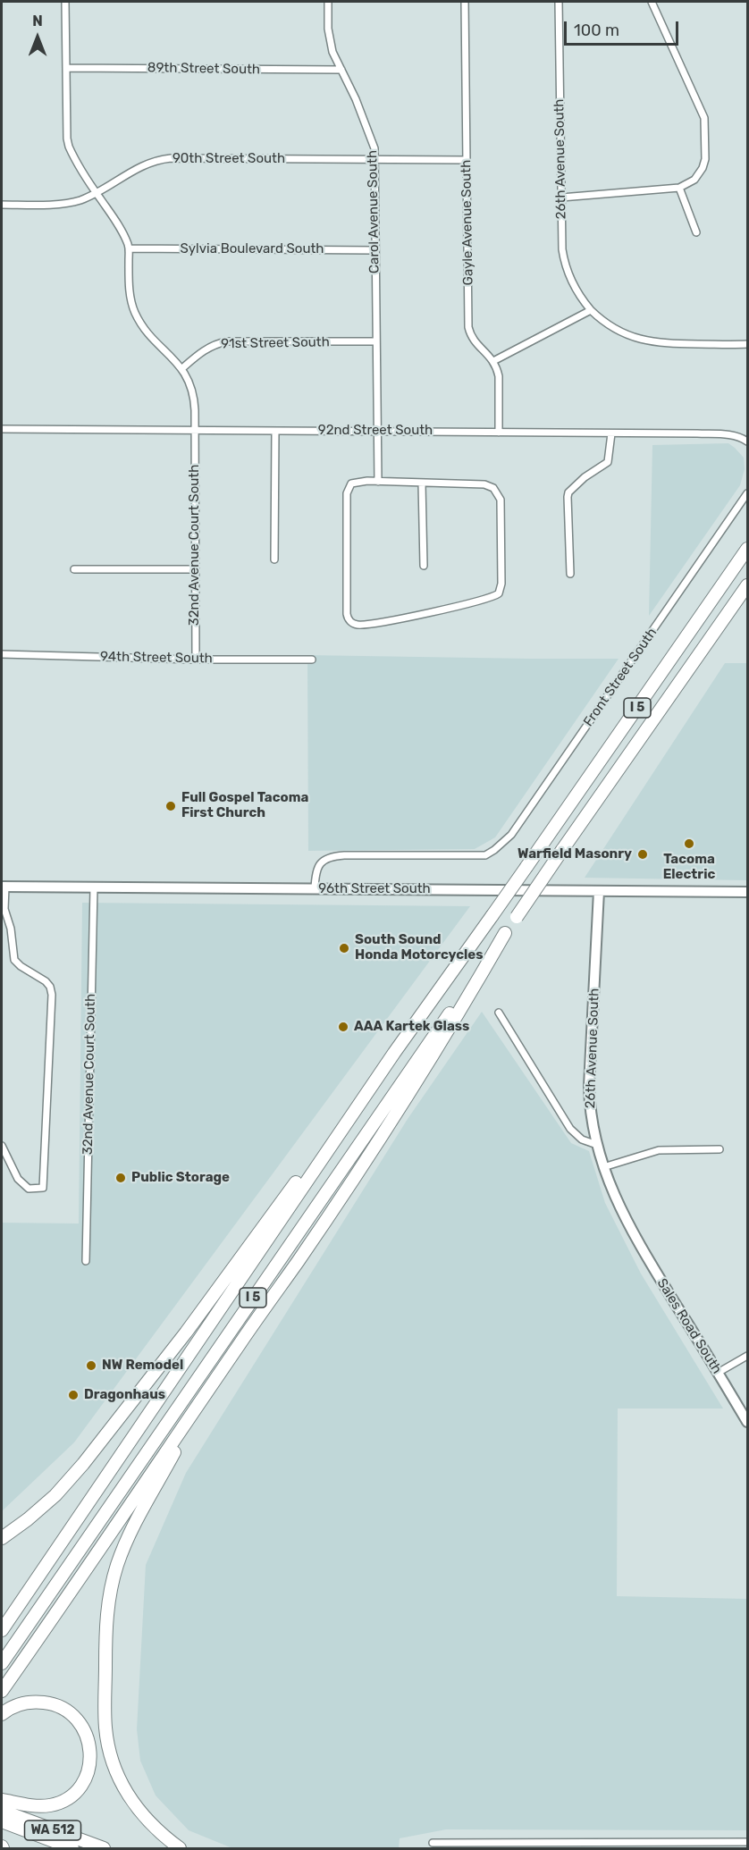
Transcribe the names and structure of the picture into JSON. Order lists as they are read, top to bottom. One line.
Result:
{"streets":{"highway":["I 5","WA 512"],"main road":["26th Avenue South","96th Street South","Sales Road South"],"street":["89th Street South","90th Street South","Carol Avenue South","Gayle Avenue South","Sylvia Boulevard South","91st Street South","92nd Street South","32nd Avenue Court South","94th Street South","Front Street South"]},"crossings":[["89th Street South","Carol Avenue South"],["90th Street South","Carol Avenue South"],["90th Street South","Gayle Avenue South"],["26th Avenue South","96th Street South"],["26th Avenue South","Sales Road South"],["Carol Avenue South","Sylvia Boulevard South"],["Carol Avenue South","91st Street South"],["Carol Avenue South","92nd Street South"],["91st Street South","32nd Avenue Court South"],["92nd Street South","32nd Avenue Court South"],["32nd Avenue Court South","94th Street South"],["32nd Avenue Court South","96th Street South"],["Front Street South","96th Street South"]],"places":["Full Gospel Tacoma First Church","Tacoma Electric","Warfield Masonry","South Sound Honda Motorcycles","AAA Kartek Glass","Public Storage","NW Remodel","Dragonhaus"],"scale_bar":"100 m","north":"top"}
